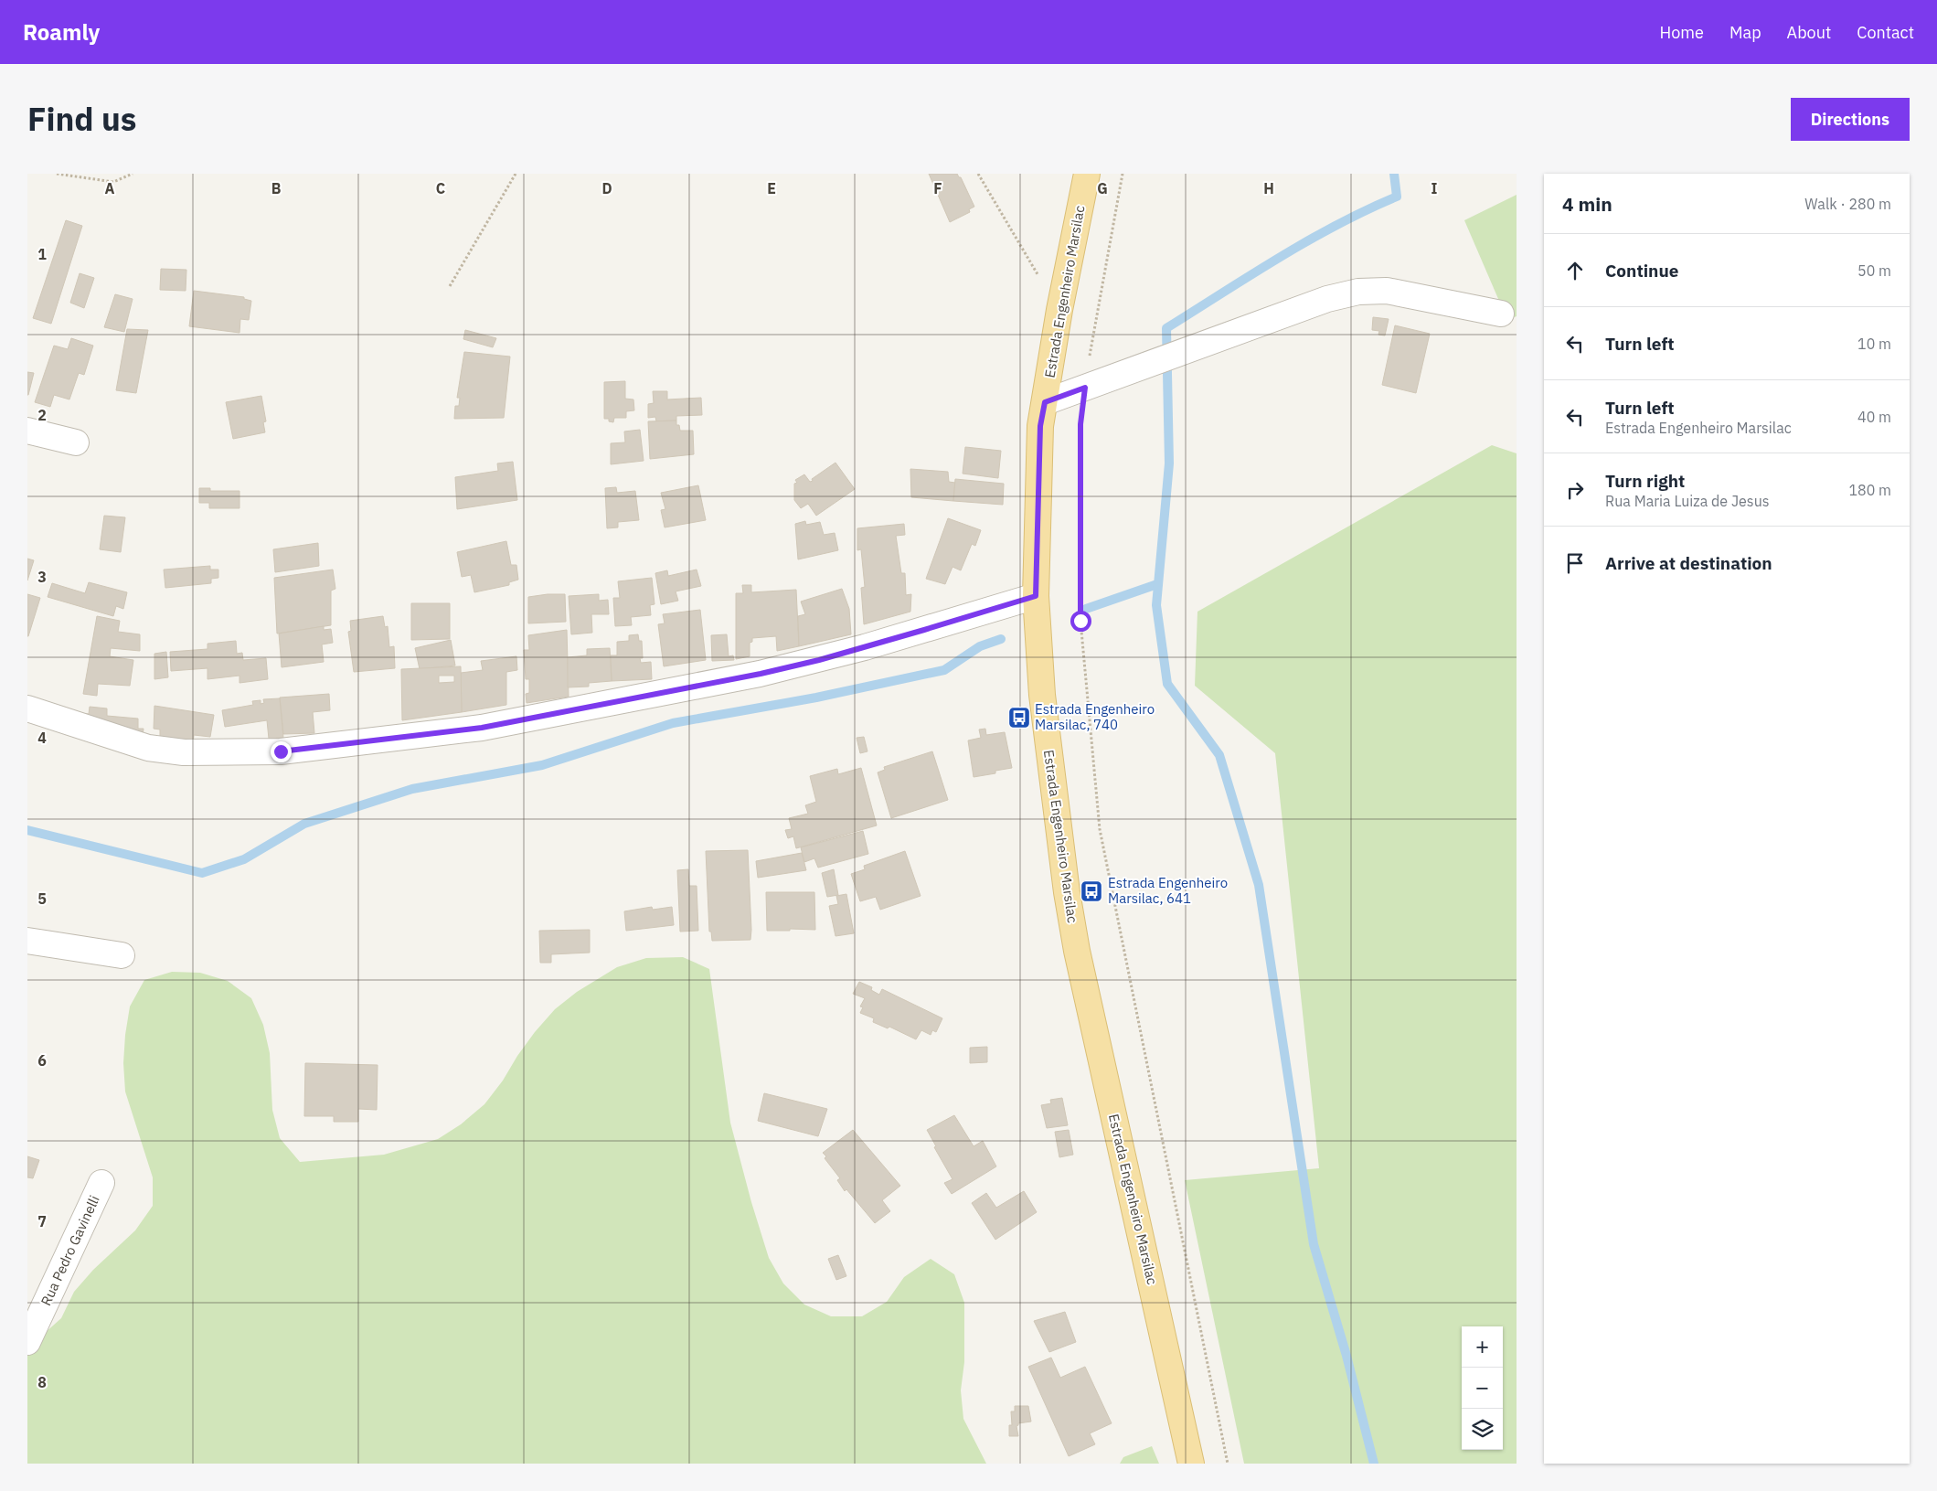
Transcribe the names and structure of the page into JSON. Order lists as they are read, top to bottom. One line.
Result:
{"streets":{"main road":["Estrada Engenheiro Marsilac"],"street":["Rua Pedro Gavinelli"]},"places":{"bus stop":["Estrada Engenheiro Marsilac, 740","Estrada Engenheiro Marsilac, 641"]},"page":{"header":"Roamly","nav":["Home","Map","About","Contact"],"title":"Find us","buttons":"Directions","heading":["4 min","Walk · 280 m"],"list":[["Continue","50 m"],["Turn left","10 m"],["Turn left","Estrada Engenheiro Marsilac","40 m"],["Turn right","Rua Maria Luiza de Jesus","180 m"],"Arrive at destination"],"map_buttons":["+","−"]},"grid":{"columns":["A","B","C","D","E","F","G","H","I"],"rows":["1","2","3","4","5","6","7","8"]}}
